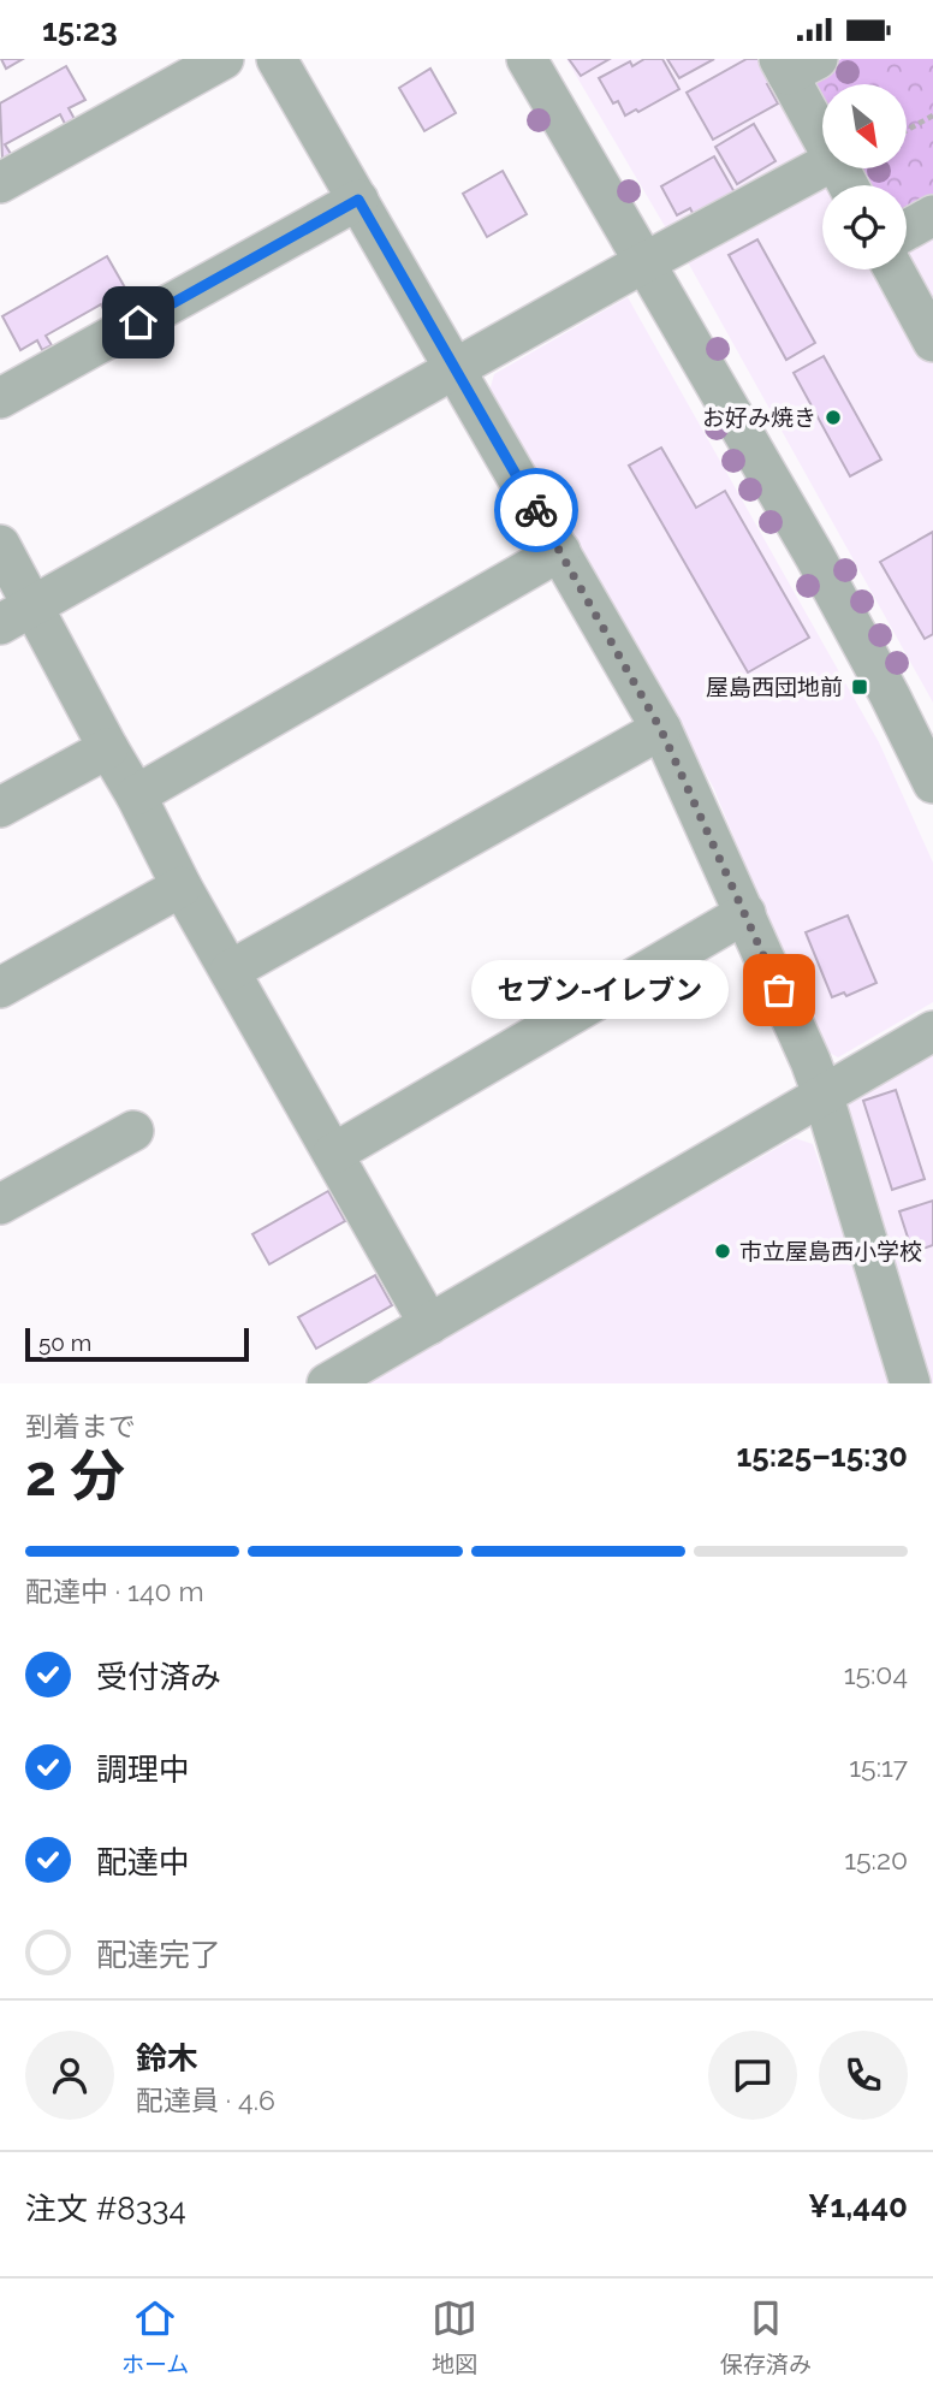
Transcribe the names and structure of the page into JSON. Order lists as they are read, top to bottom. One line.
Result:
{"places":{"other":["お好み焼き","セブン-イレブン","市立屋島西小学校"],"transit":["屋島西団地前"]},"scale_bar":"50 m","north":"bottom right","page":{"status":"15:23","bubble":"セブン-イレブン","scale":"50 m","heading":["2 分","到着まで","15:25–15:30"],"panel":["鈴木","配達員 · 4.6","注文 #8334","¥1,440"],"bar":"配達中 · 140 m","list":[["受付済み","15:04"],["調理中","15:17"],["配達中","15:20"],"配達完了"],"tabs":["ホーム","地図","保存済み"]}}
